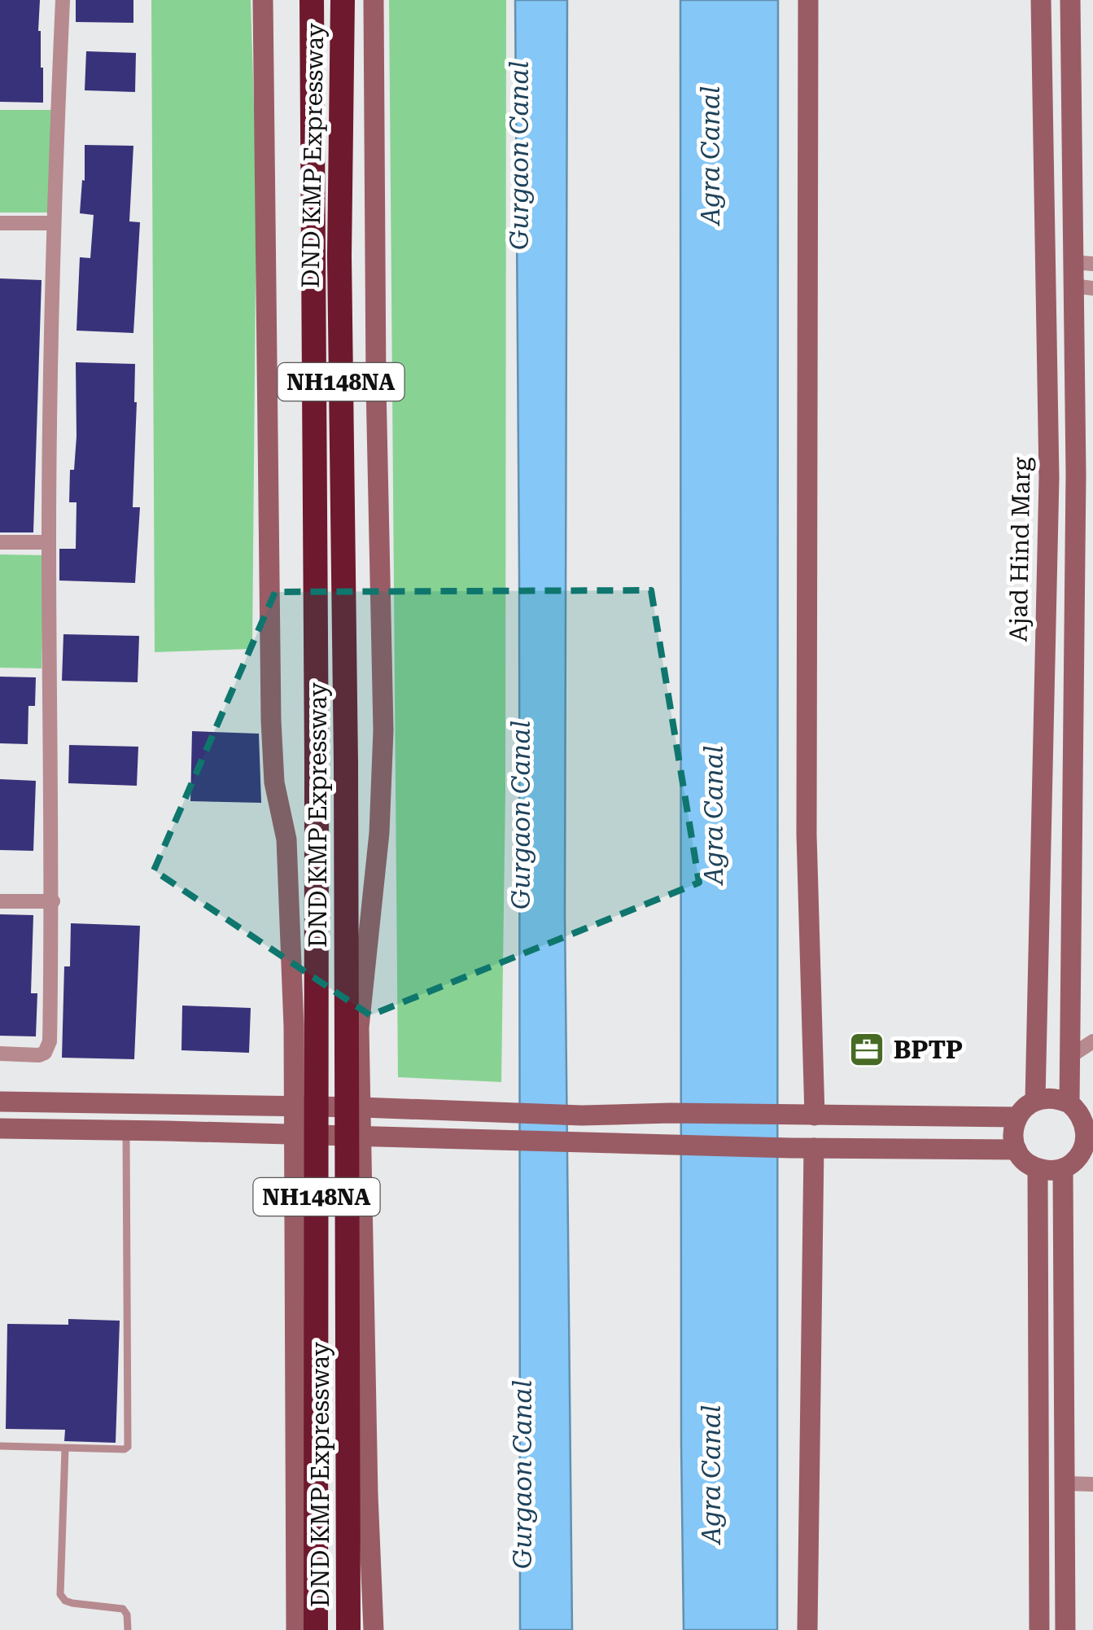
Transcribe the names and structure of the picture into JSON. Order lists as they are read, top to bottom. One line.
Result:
{"streets":{"highway":["DND KMP Expressway","NH148NA"],"street":["Ajad Hind Marg"]},"water":["Gurgaon Canal","Agra Canal"],"places":{"office":["BPTP"]}}
